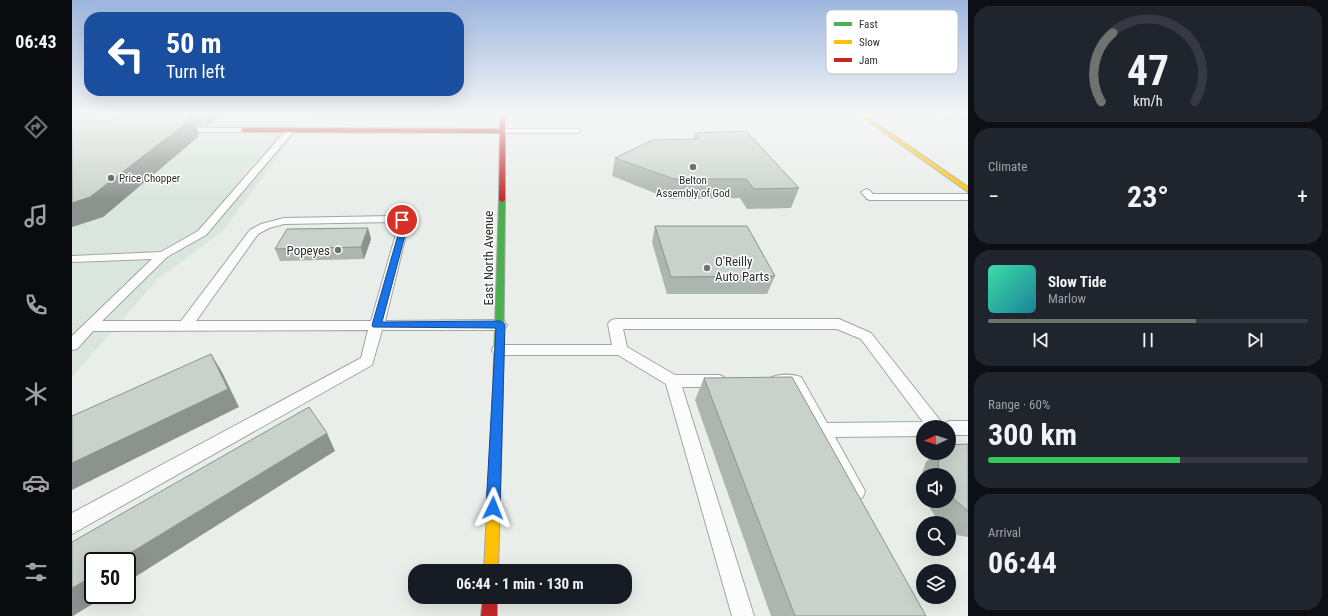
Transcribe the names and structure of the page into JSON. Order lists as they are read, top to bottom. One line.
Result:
{"streets":{"main road":["East North Avenue"]},"places":["Belton Assembly of God","Price Chopper","Popeyes","O'Reilly Auto Parts"],"legend":["Fast","Slow","Jam"],"north":"left","page":{"tabs":"06:43","turn":["50 m","Turn left"],"tile":["Climate",["Range · 60%","300 km"],["Arrival","06:44"]],"heat":["−","23°","+"],"song":["Slow Tide","Marlow"],"limit":"50","trip":"06:44 · 1 min · 130 m","gauge":["47","km/h"]}}
